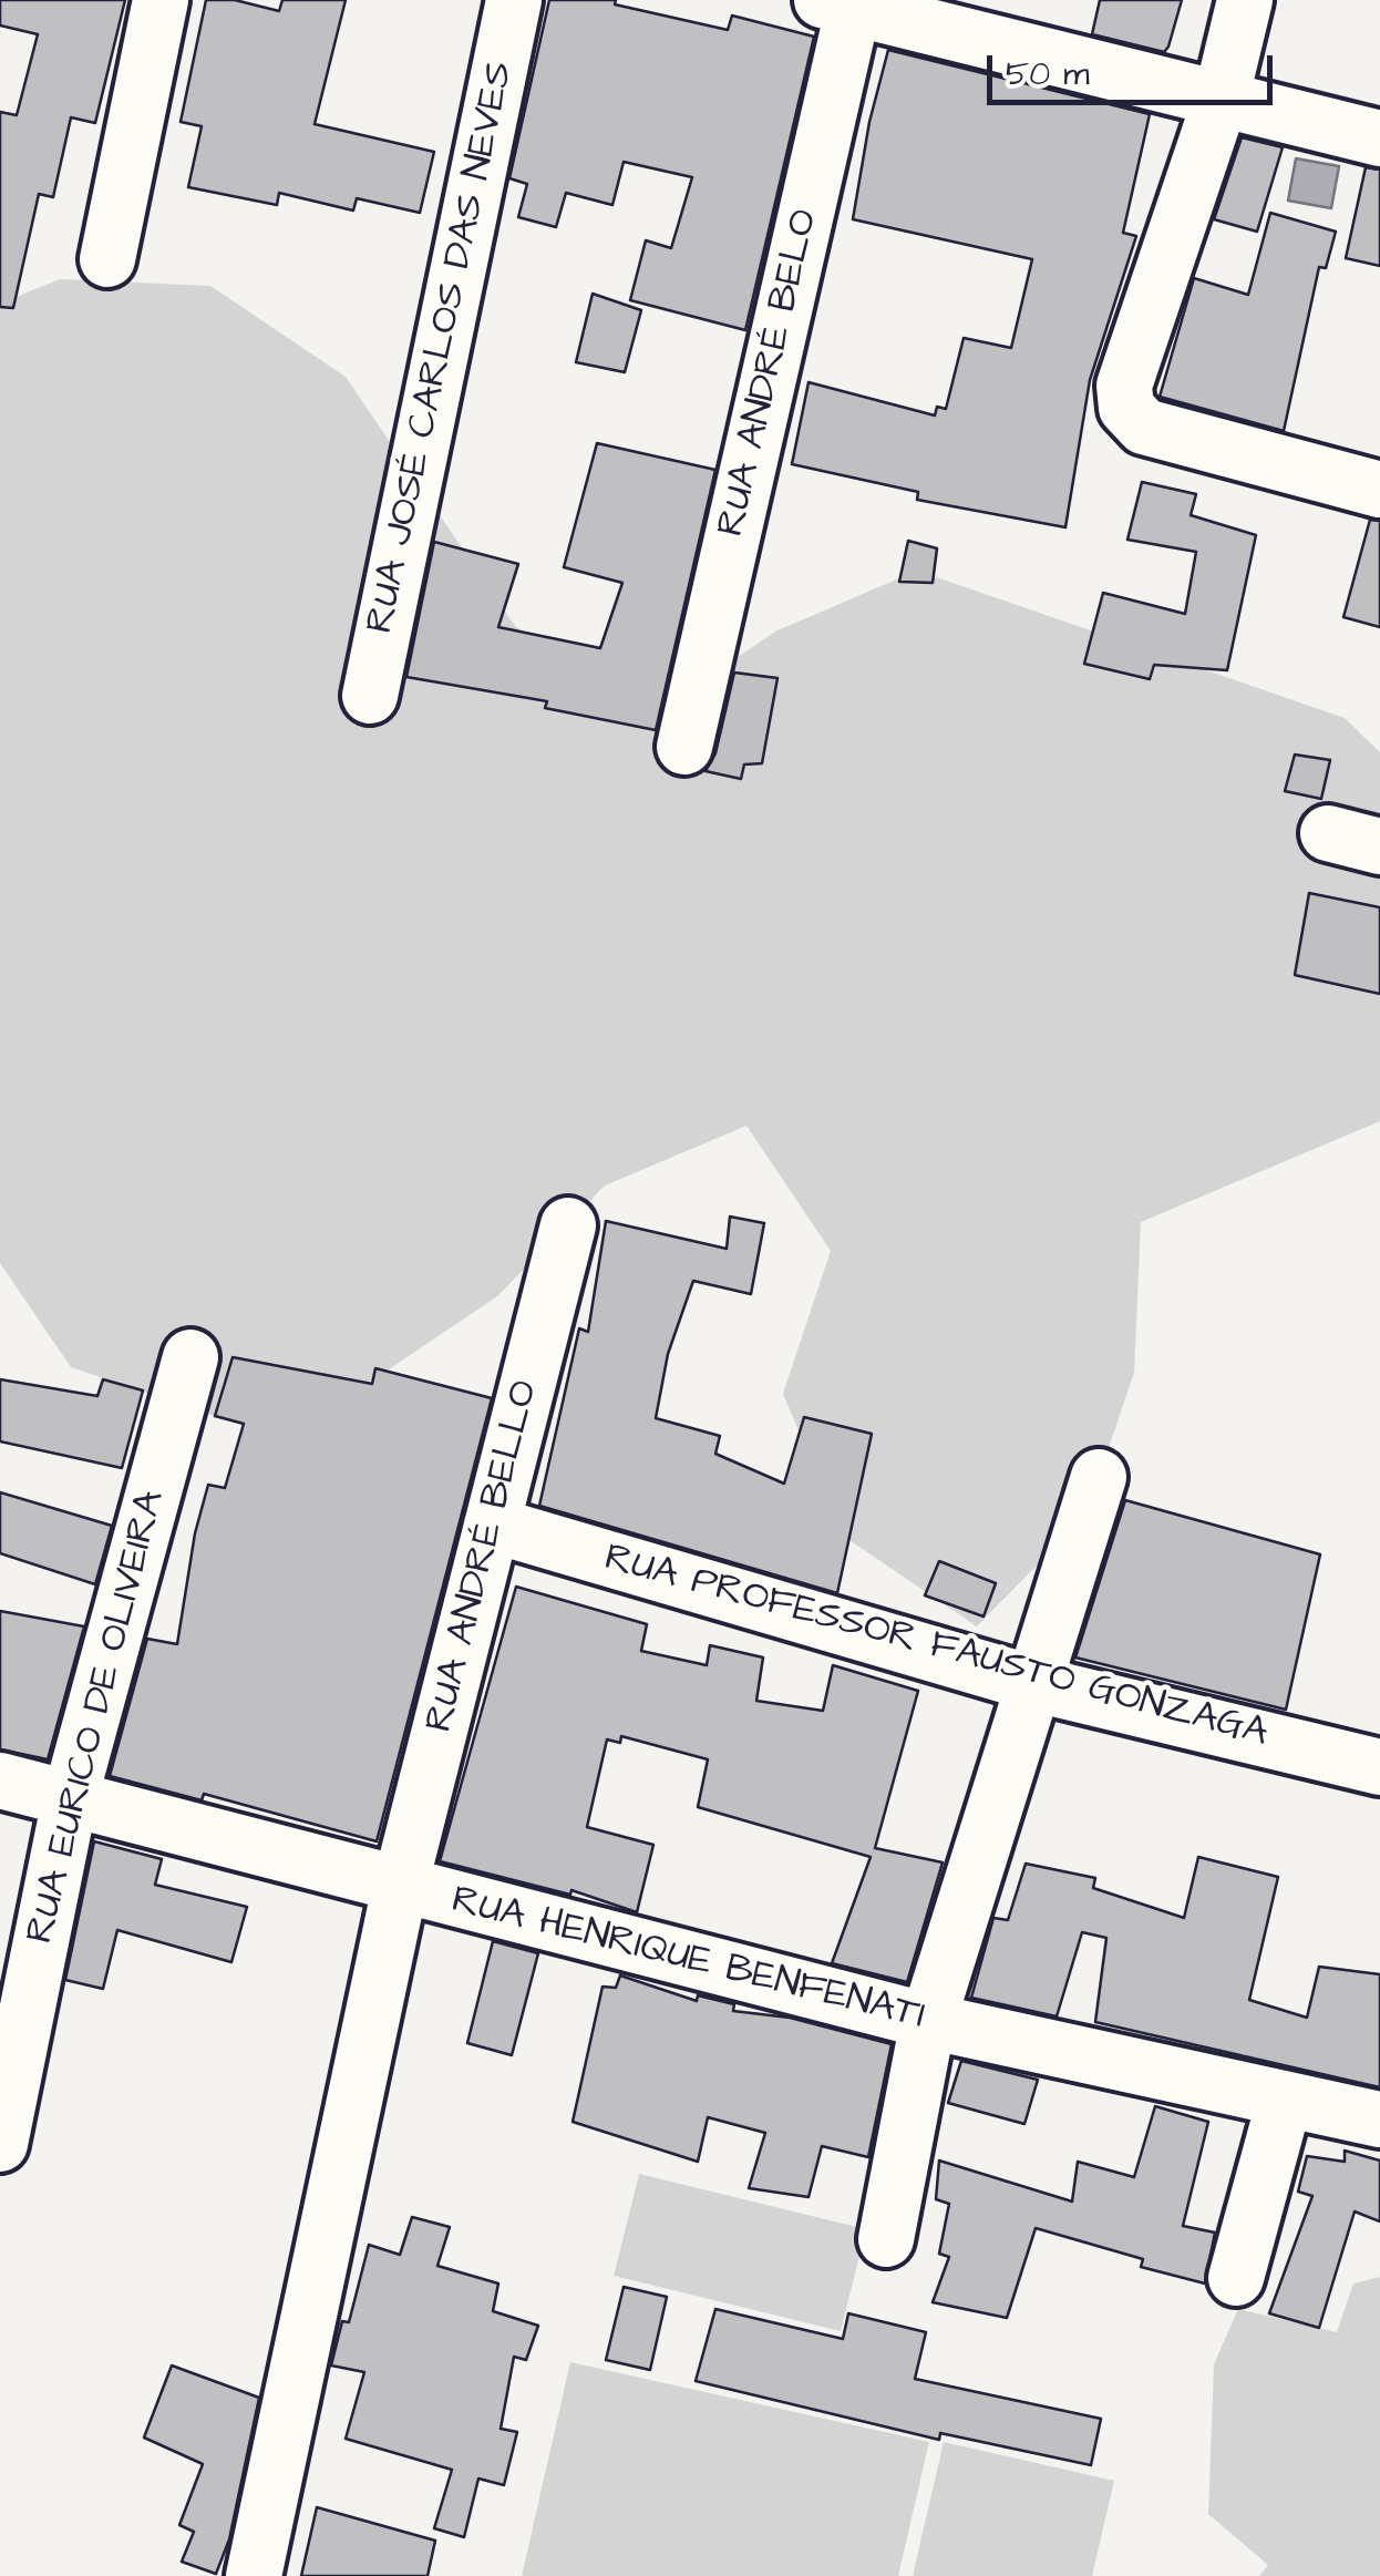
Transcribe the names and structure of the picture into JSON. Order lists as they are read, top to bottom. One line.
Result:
{"streets":{"street":["RUA JOSÉ CARLOS DAS NEVES","RUA ANDRÉ BELO","RUA ANDRÉ BELLO","RUA PROFESSOR FAUSTO GONZAGA","RUA EURICO DE OLIVEIRA","RUA HENRIQUE BENFENATI"]},"crossings":[["RUA ANDRÉ BELLO","RUA PROFESSOR FAUSTO GONZAGA"],["RUA ANDRÉ BELLO","RUA HENRIQUE BENFENATI"],["RUA EURICO DE OLIVEIRA","RUA HENRIQUE BENFENATI"]],"scale_bar":"50 m"}
